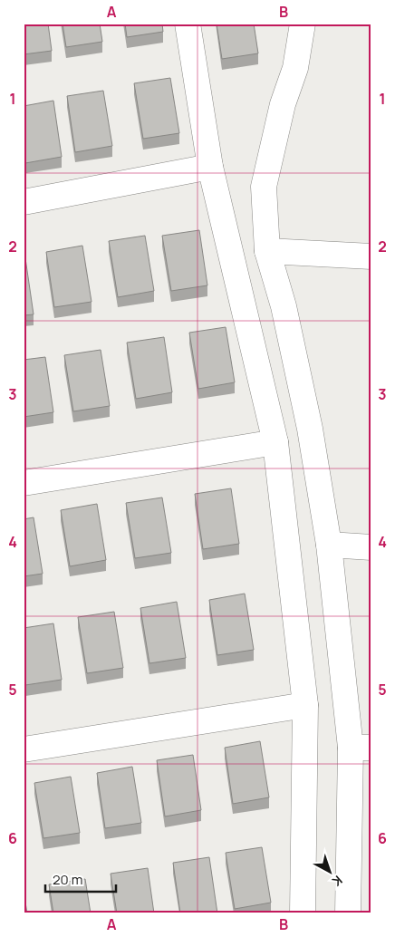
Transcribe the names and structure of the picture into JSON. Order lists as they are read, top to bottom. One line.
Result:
{"scale_bar":"20 m","north":"bottom right","grid":{"columns":["A","B"],"rows":["1","2","3","4","5","6"]}}
